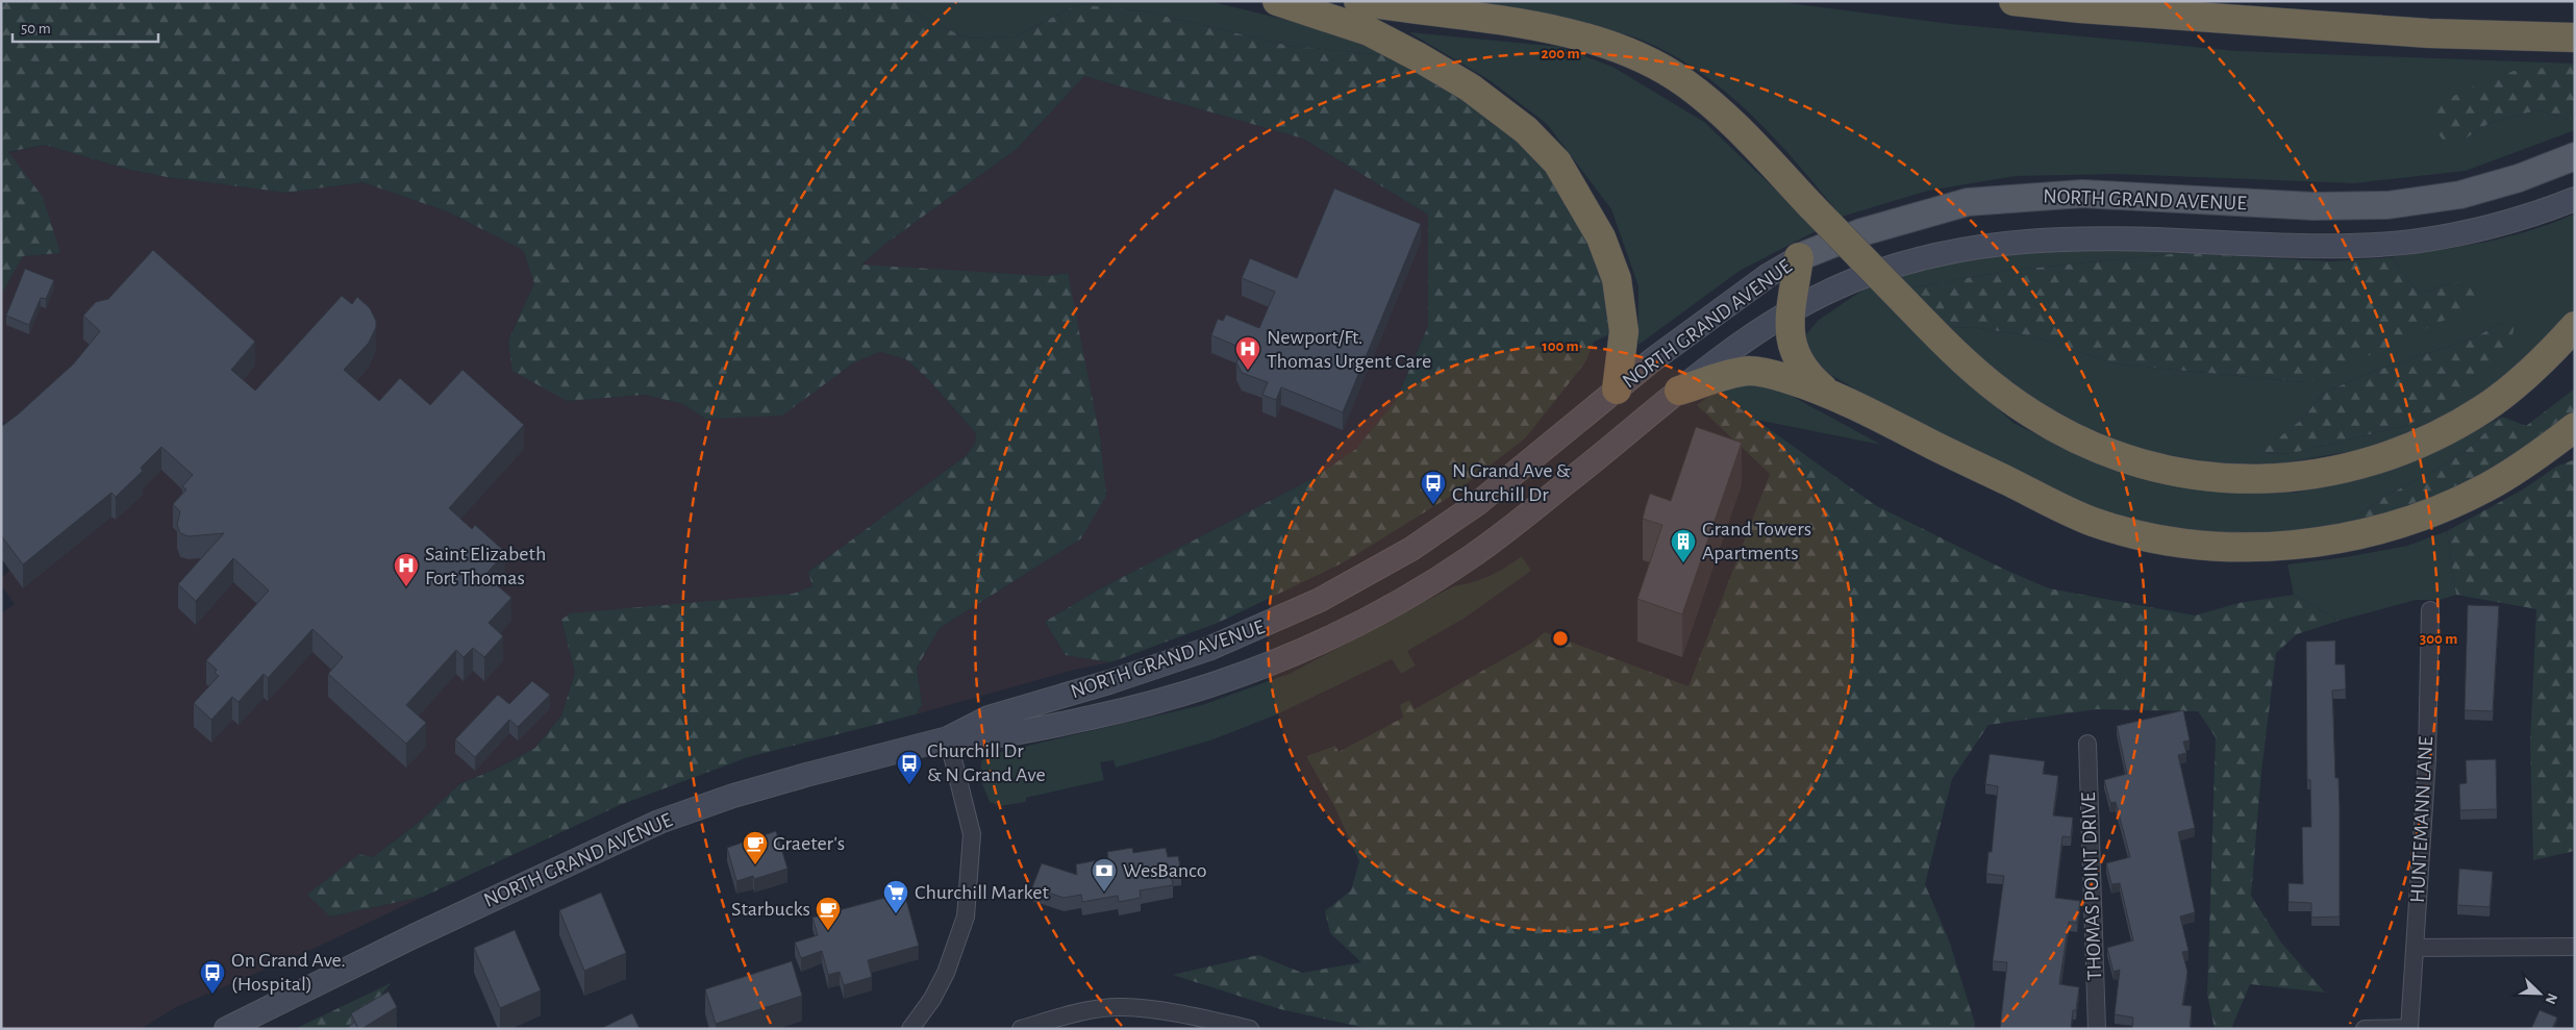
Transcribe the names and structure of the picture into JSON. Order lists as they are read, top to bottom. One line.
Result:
{"streets":{"main road":["NORTH GRAND AVENUE"],"street":["HUNTEMANN LANE","THOMAS POINT DRIVE"]},"places":{"hospital":["Newport/Ft. Thomas Urgent Care","Saint Elizabeth Fort Thomas"],"bus stop":["N Grand Ave & Churchill Dr","Churchill Dr & N Grand Ave","On Grand Ave. (Hospital)"],"building":["Grand Towers Apartments"],"cafe":["Graeter's","Starbucks"],"bank":["WesBanco"],"supermarket":["Churchill Market"]},"scale_bar":"50 m","north":"bottom right","rings":["200 m","100 m","300 m"]}
